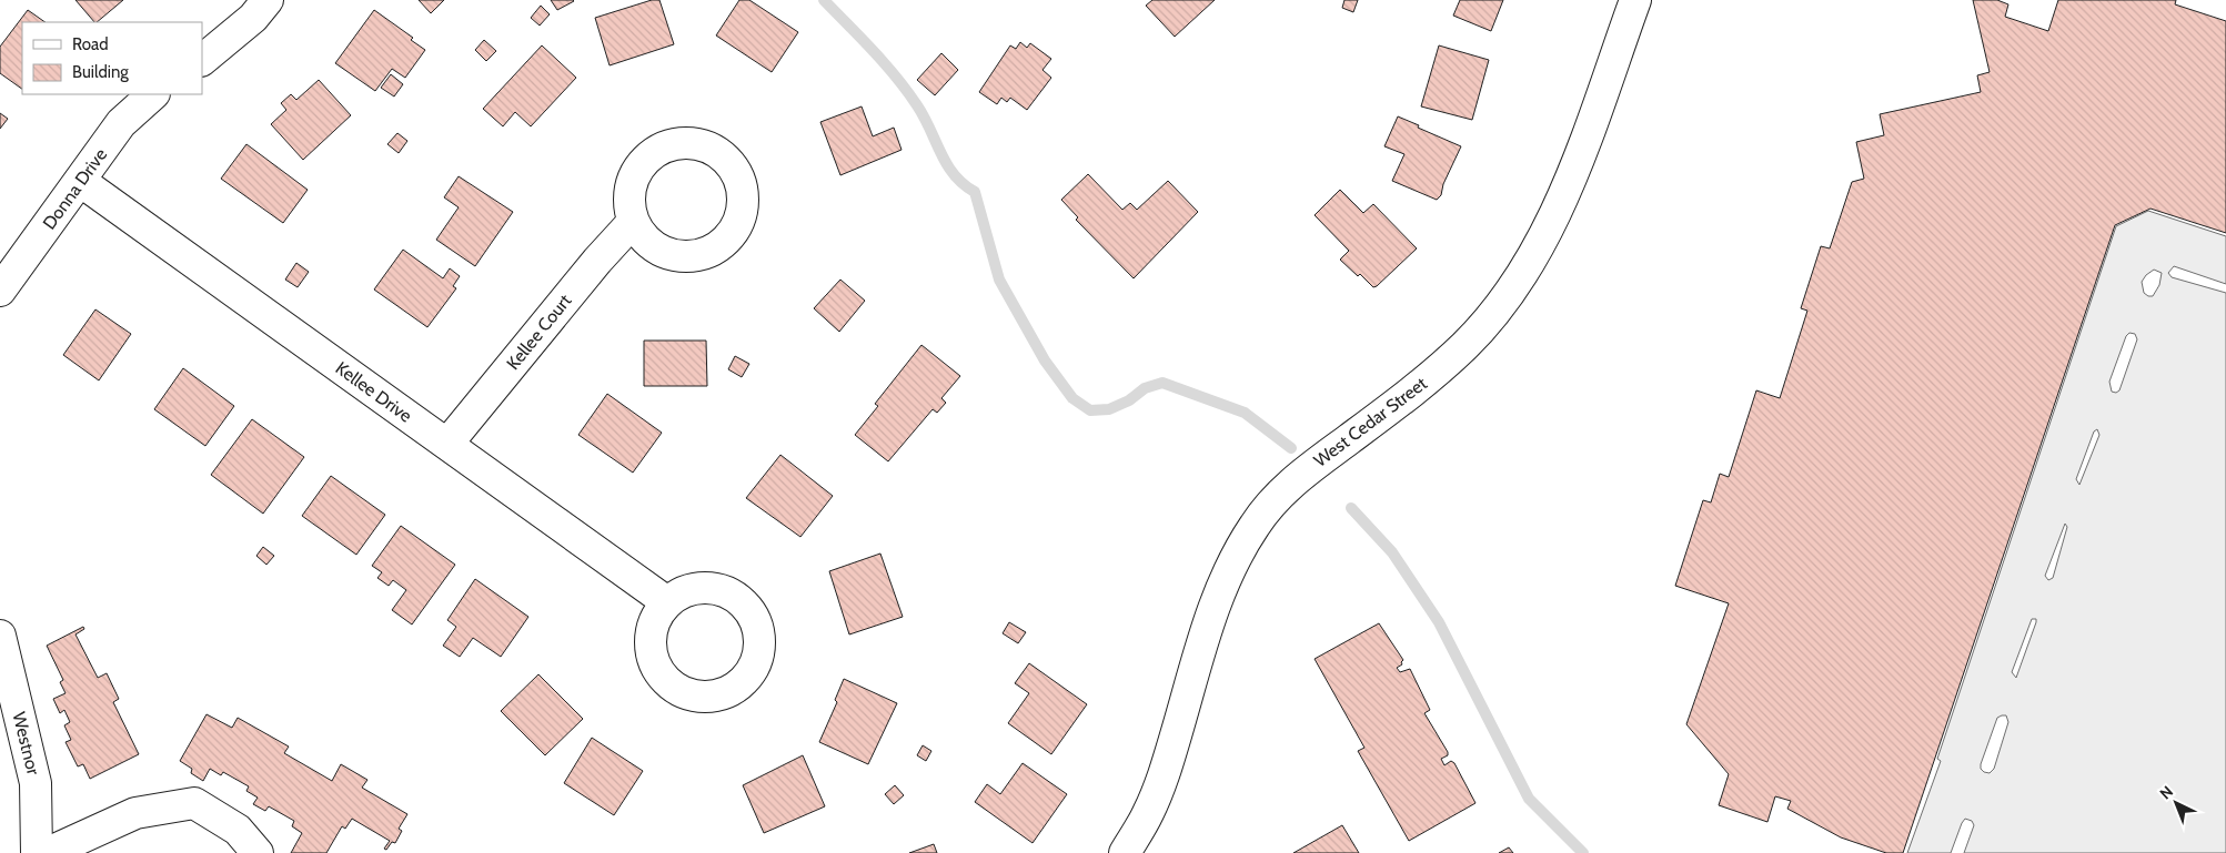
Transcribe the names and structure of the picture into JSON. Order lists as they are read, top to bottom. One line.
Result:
{"streets":{"street":["Donna Drive","Kellee Court","Kellee Drive","West Cedar Street","Westnor"]},"crossings":[["Donna Drive","Kellee Drive"],["Kellee Court","Kellee Drive"]],"legend":["Road","Building"],"north":"top left"}
